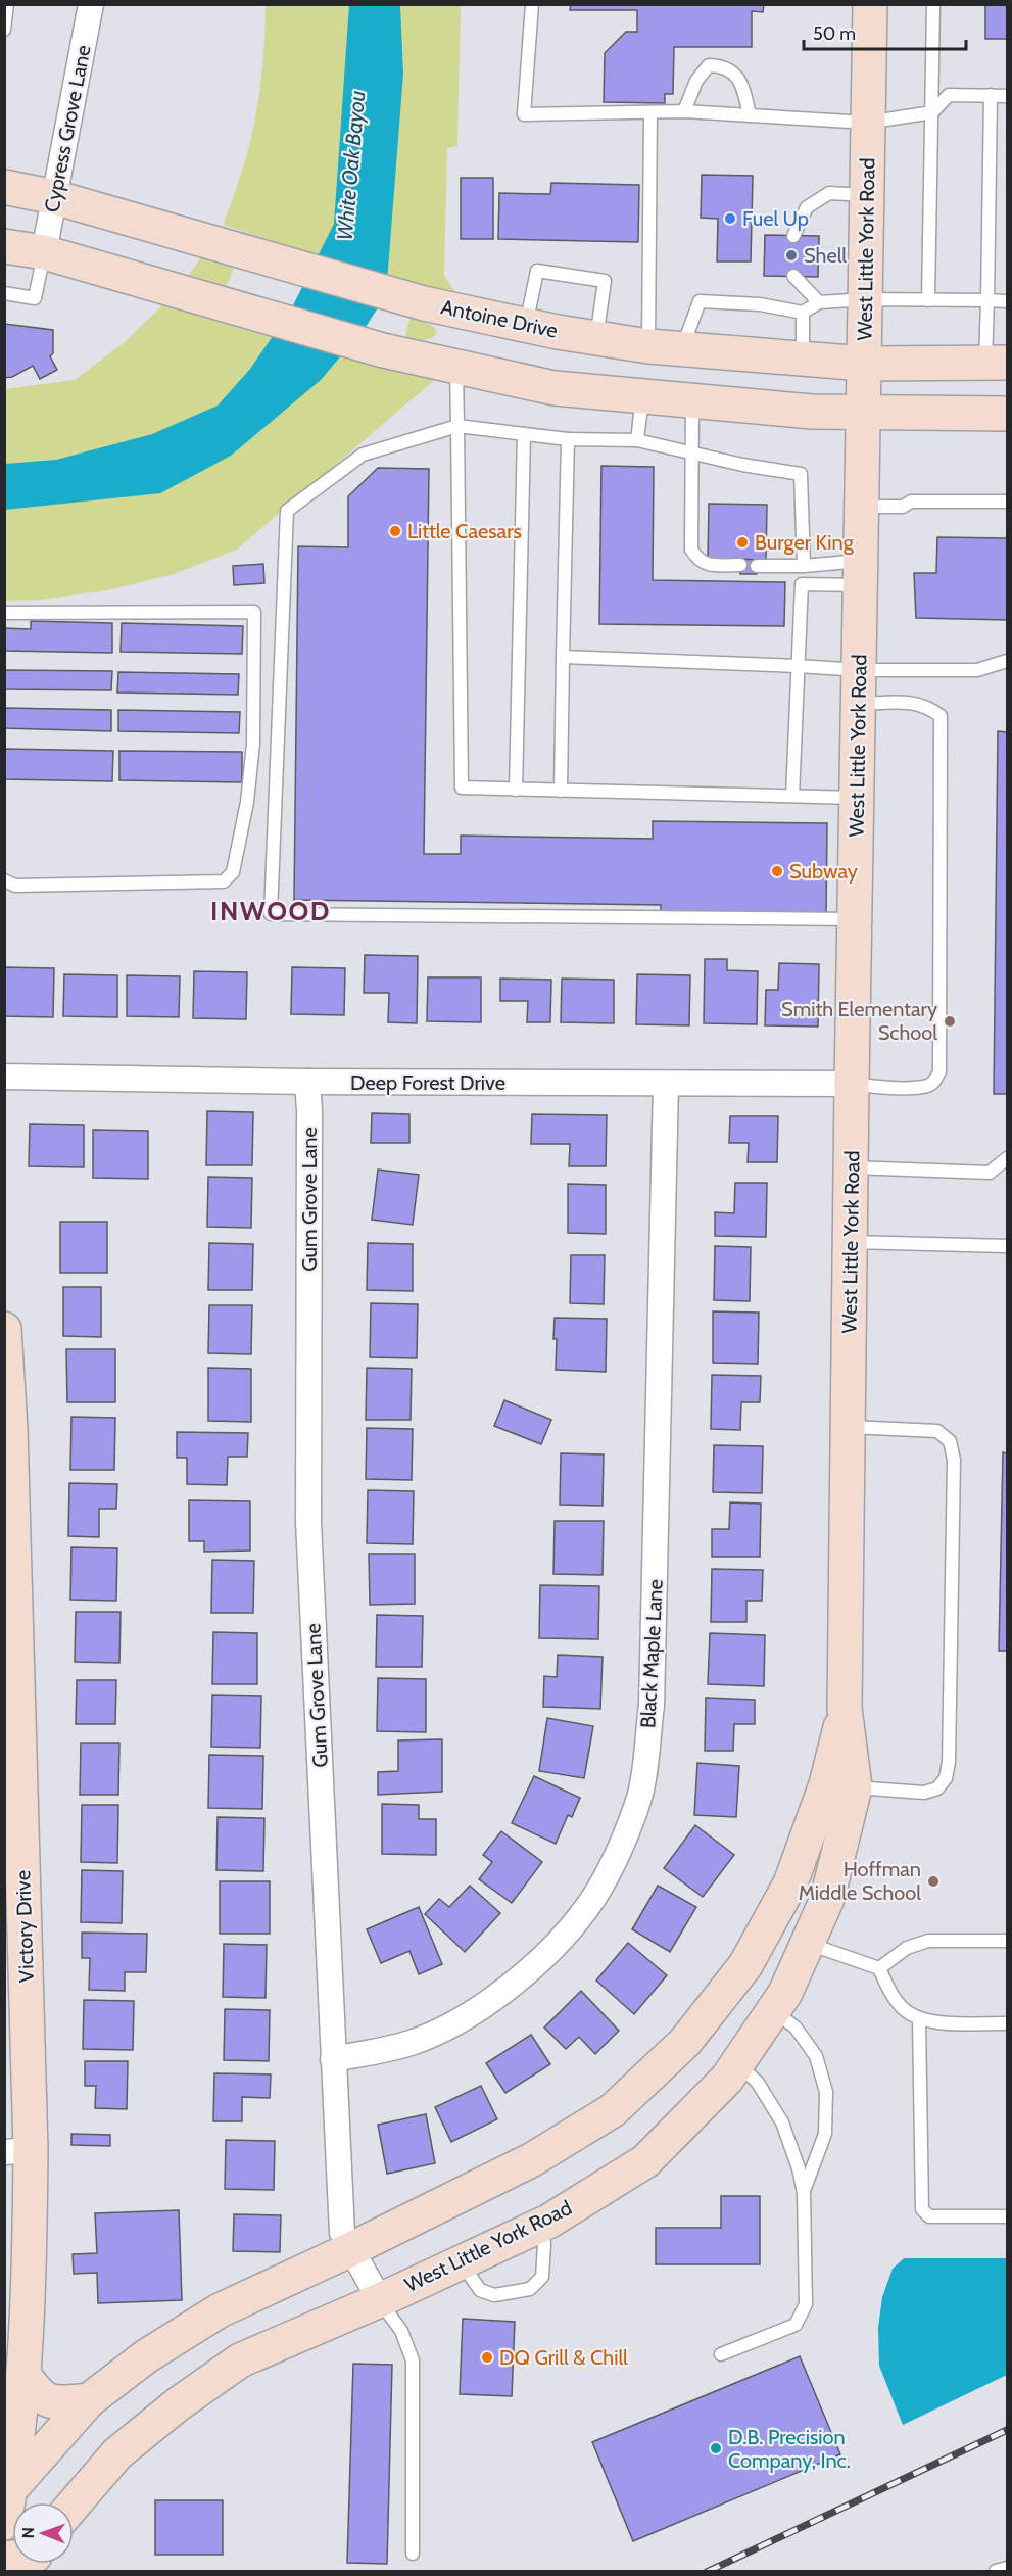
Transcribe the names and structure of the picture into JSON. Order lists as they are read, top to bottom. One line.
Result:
{"streets":{"street":["Cypress Grove Lane","West Little York Road","Antoine Drive","Deep Forest Drive","Gum Grove Lane","Black Maple Lane","Victory Drive"]},"crossings":[["Cypress Grove Lane","Antoine Drive"],["West Little York Road","Antoine Drive"],["West Little York Road","Deep Forest Drive"],["West Little York Road","Gum Grove Lane"],["West Little York Road","Victory Drive"],["Deep Forest Drive","Gum Grove Lane"],["Deep Forest Drive","Black Maple Lane"],["Gum Grove Lane","Black Maple Lane"]],"districts":["INWOOD"],"water":["White Oak Bayou"],"places":["Fuel Up","Shell","Little Caesars","Burger King","Subway","Smith Elementary School","Hoffman Middle School","DQ Grill & Chill","D.B. Precision Company, Inc."],"scale_bar":"50 m","north":"left"}
